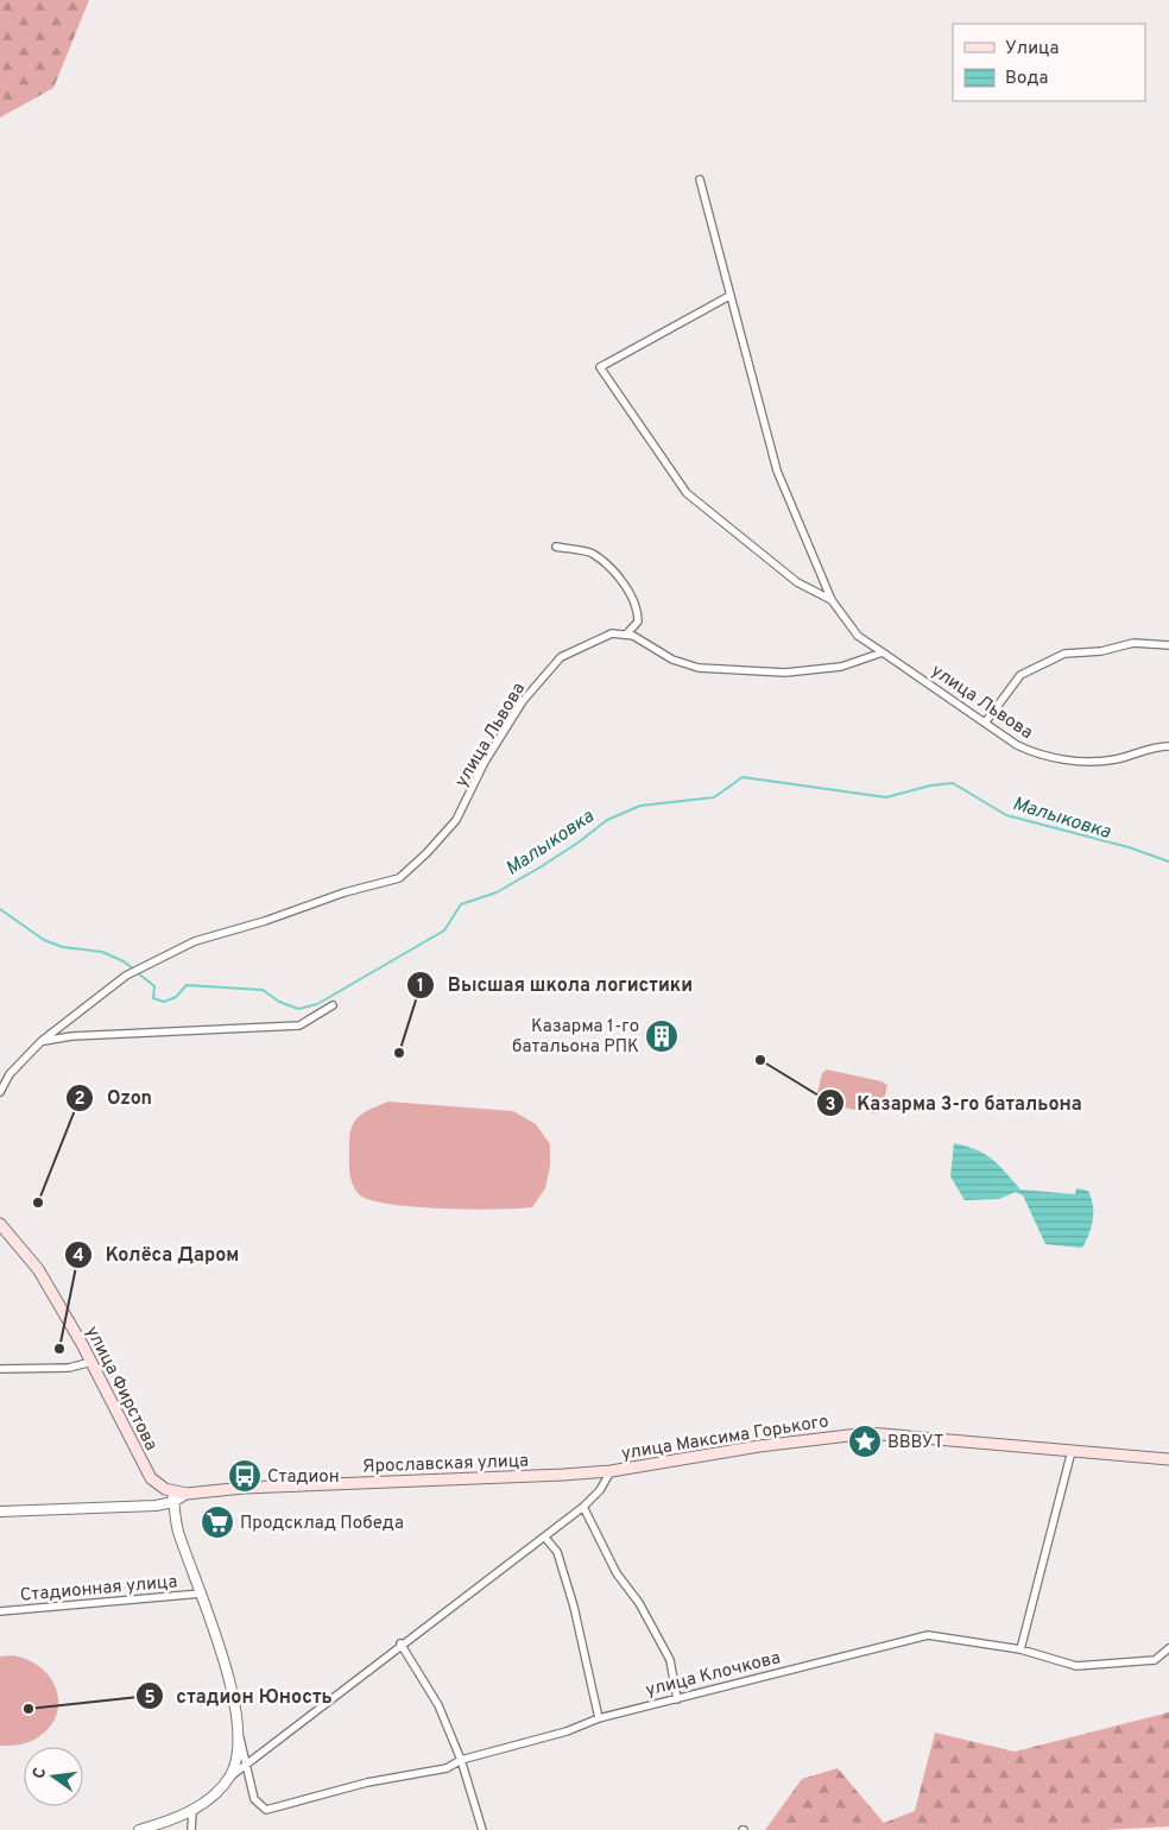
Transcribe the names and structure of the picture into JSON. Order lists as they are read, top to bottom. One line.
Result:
{"streets":{"main road":["улица Фирстова","улица Максима Горького","Ярославская улица"],"street":["улица Львова","Стадионная улица","улица Клочкова"]},"crossings":[["улица Фирстова","Ярославская улица"],["улица Максима Горького","Ярославская улица"],["улица Максима Горького","улица Клочкова"]],"water":["Малыковка"],"places":{"building":["Казарма 1-го батальона РПК"],"other":["Высшая школа логистики","Казарма 3-го батальона","Ozon","Колёса Даром","стадион Юность"],"place":["ВВВУТ"],"bus stop":["Стадион"],"supermarket":["Продсклад Победа"]},"legend":["Улица","Вода"],"north":"left"}
